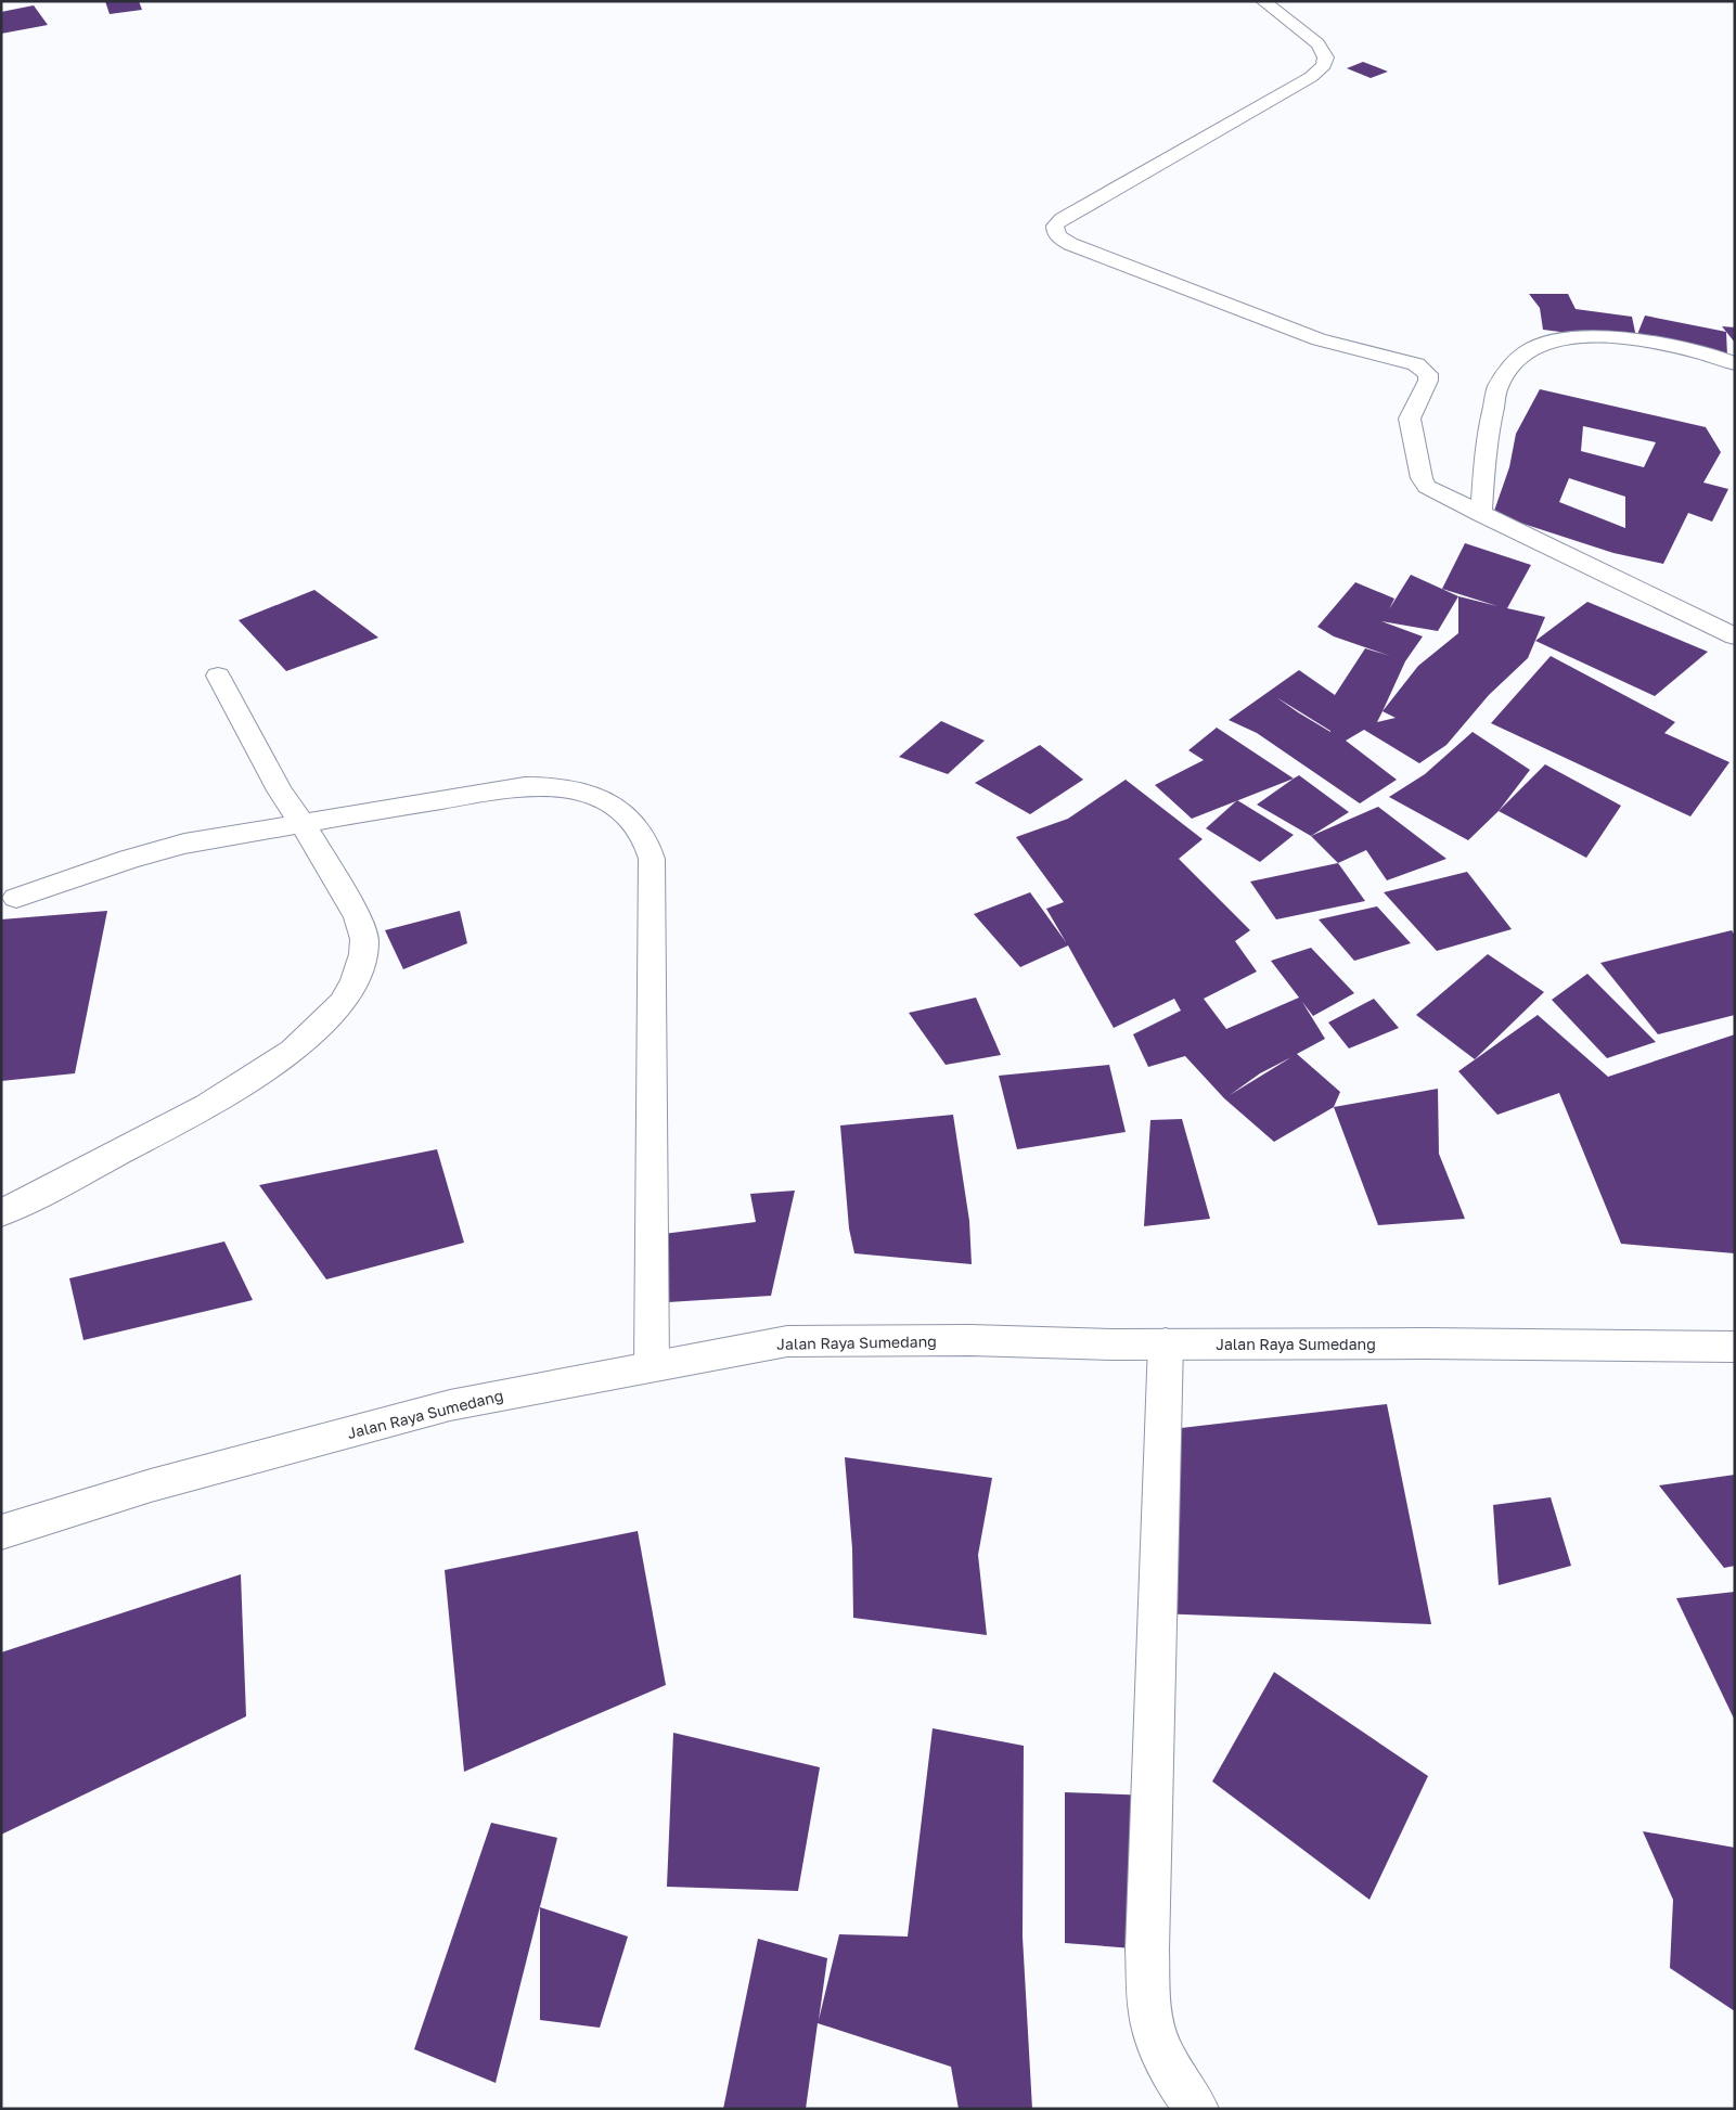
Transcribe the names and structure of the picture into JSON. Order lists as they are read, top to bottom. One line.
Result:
{"streets":{"main road":["Jalan Raya Sumedang"]}}
